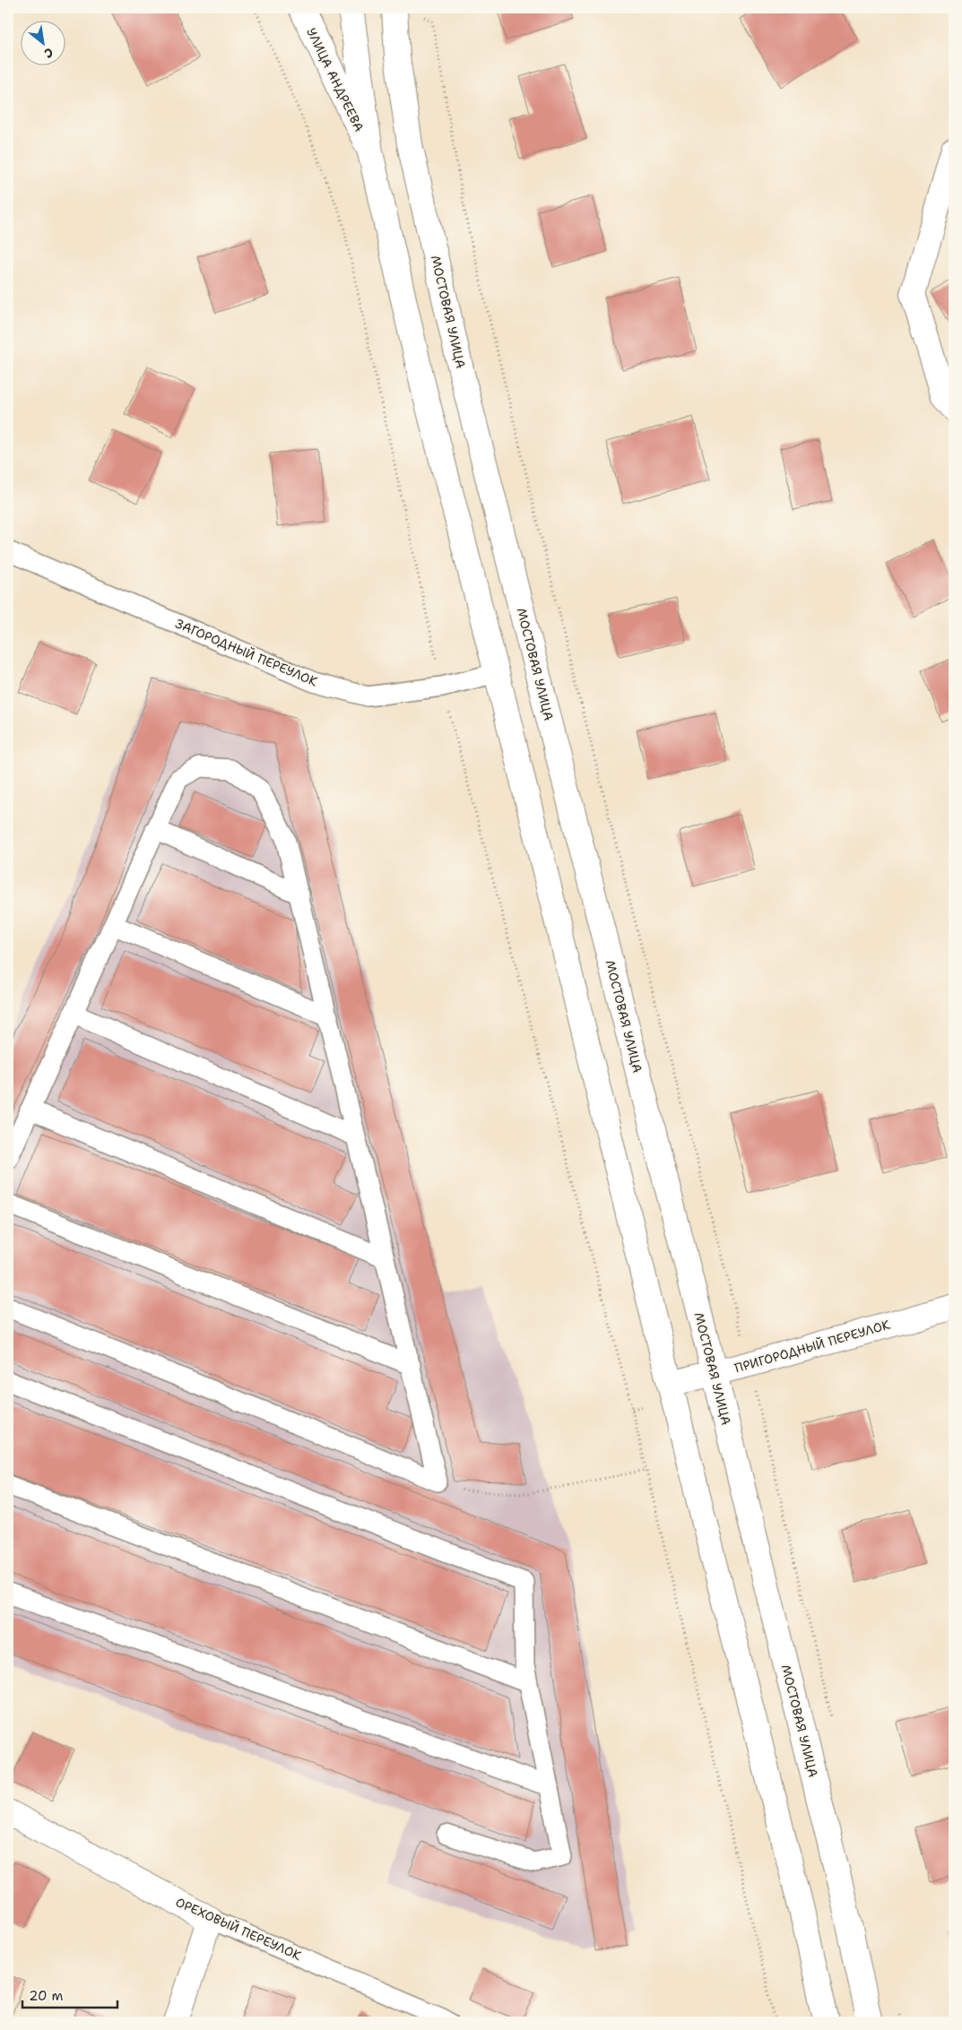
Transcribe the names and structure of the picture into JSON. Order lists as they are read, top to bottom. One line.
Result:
{"streets":{"main road":["УЛИЦА АНДРЕЕВА","МОСТОВАЯ УЛИЦА","ПРИГОРОДНЫЙ ПЕРЕУЛОК","ОРЕХОВЫЙ ПЕРЕУЛОК"],"lane":["ЗАГОРОДНЫЙ ПЕРЕУЛОК"]},"crossings":[["МОСТОВАЯ УЛИЦА","ПРИГОРОДНЫЙ ПЕРЕУЛОК"]],"scale_bar":"20 m","north":"bottom right"}
